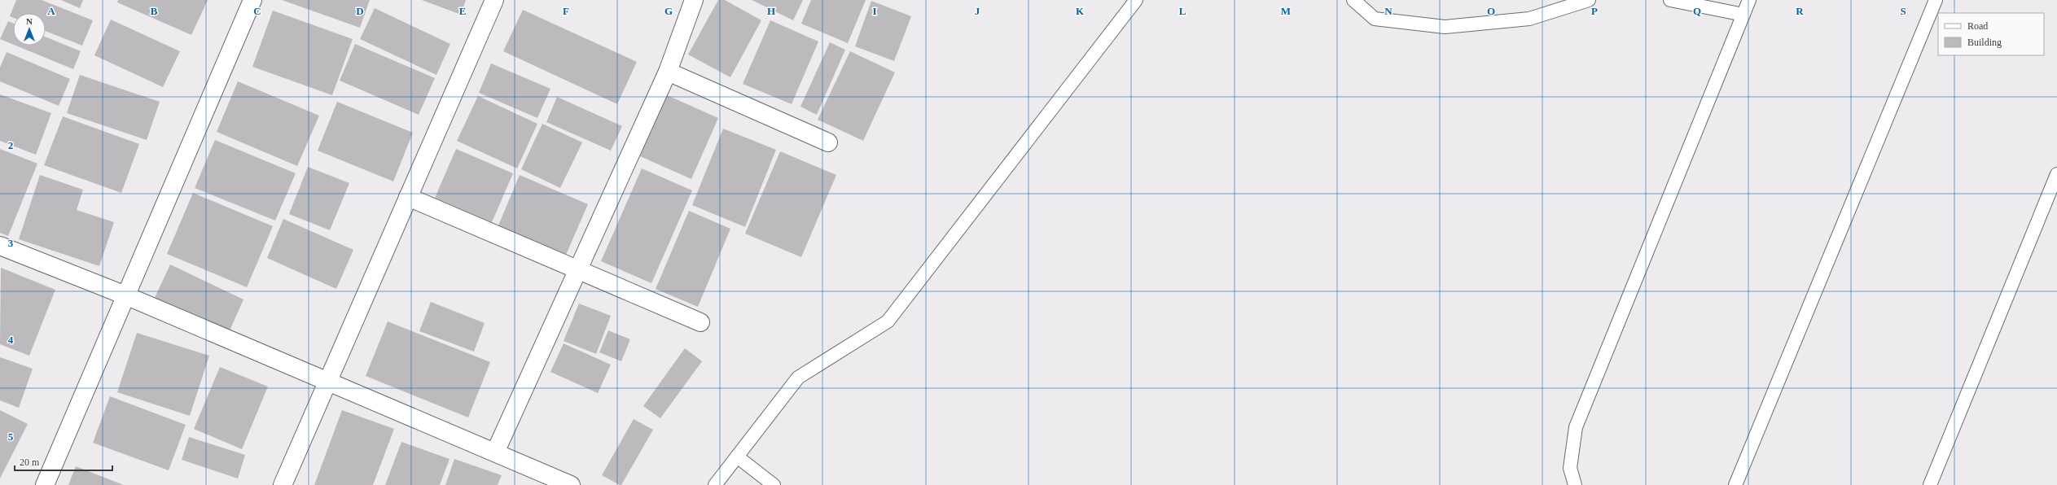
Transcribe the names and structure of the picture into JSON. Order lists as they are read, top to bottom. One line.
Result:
{"legend":["Road","Building"],"scale_bar":"20 m","north":"top","grid":{"columns":["A","B","C","D","E","F","G","H","I","J","K","L","M","N","O","P","Q","R","S"],"rows":["2","3","4","5"]}}
